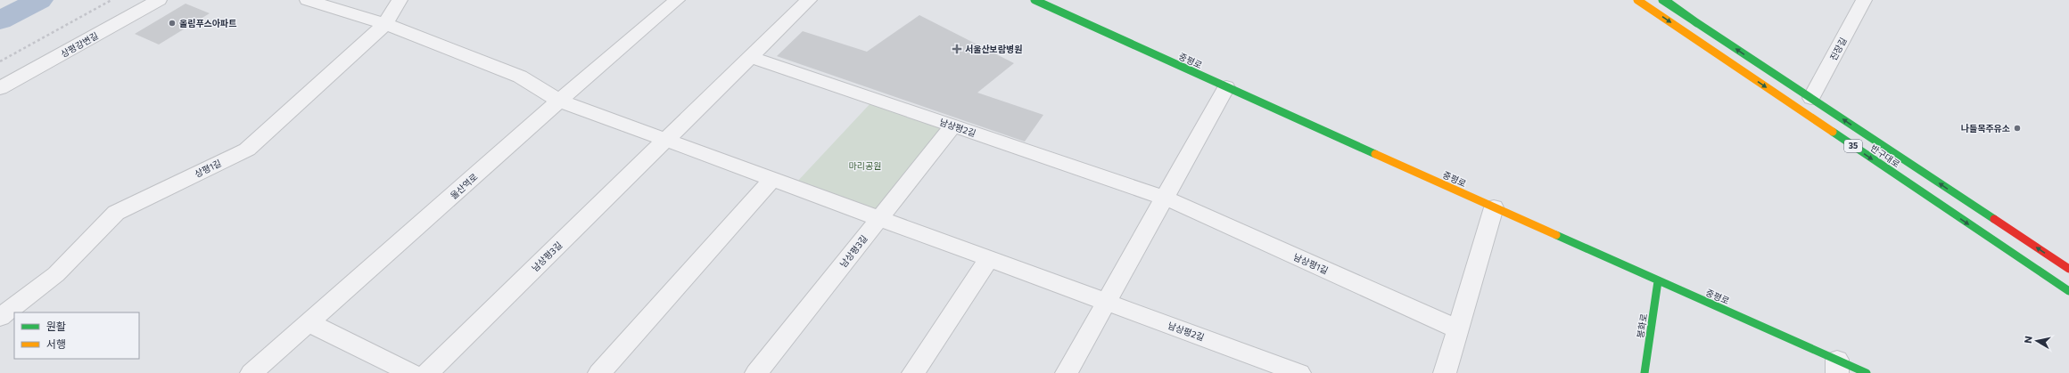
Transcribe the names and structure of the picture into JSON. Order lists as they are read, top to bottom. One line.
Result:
{"streets":{"main road":["중평로","35","반구대로","봉화로"],"street":["상평강변길","진장길","남상평2길","상평1길","울산역로","남상평3길","남상평1길"]},"crossings":[["진장길","반구대로"],["중평로","봉화로"],["남상평2길","남상평3길"],["남상평2길","남상평1길"]],"parks":["마리공원"],"places":{"other":["올림푸스아파트","나들목주유소"],"health":["서울산보람병원"]},"legend":["원활","서행"],"north":"left"}
